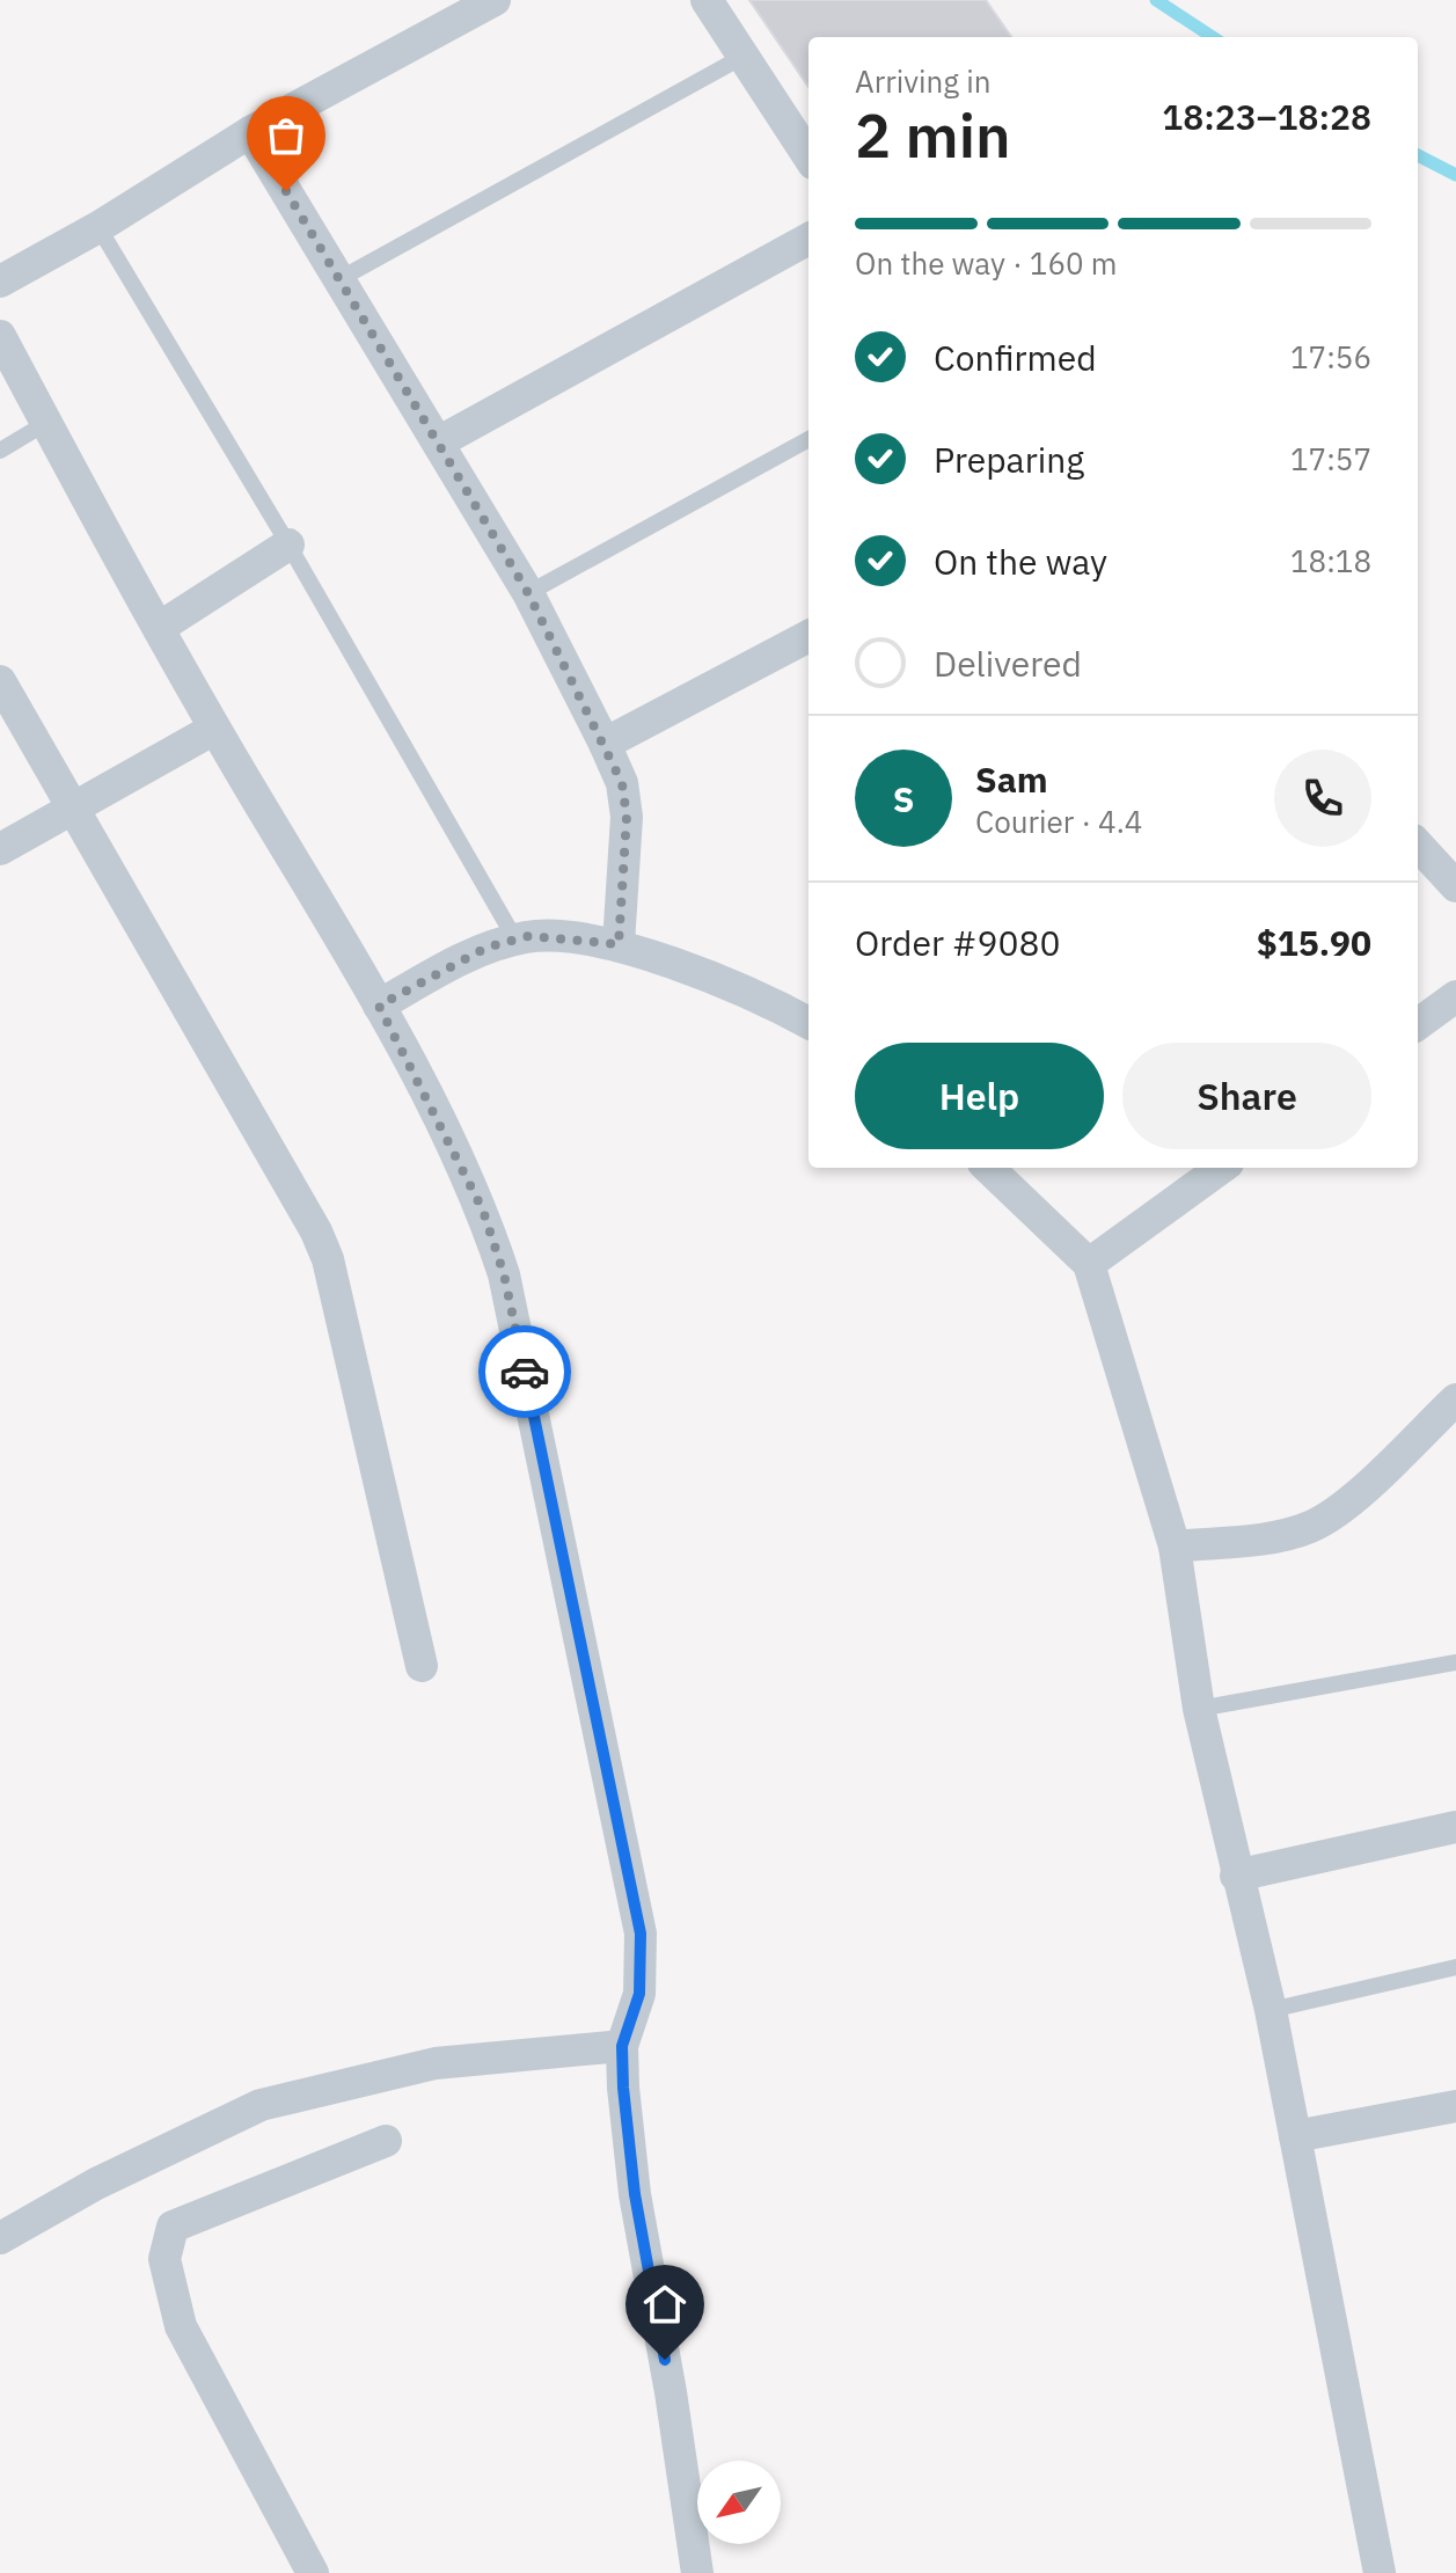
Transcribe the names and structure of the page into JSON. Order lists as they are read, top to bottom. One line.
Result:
{"north":"bottom left","page":{"heading":["2 min","Arriving in","18:23–18:28"],"panel":["Sam","Courier · 4.4","Order #9080","$15.90"],"bar":"On the way · 160 m","list":[["Confirmed","17:56"],["Preparing","17:57"],["On the way","18:18"],"Delivered"],"round":"S","buttons":["Help","Share"]}}
